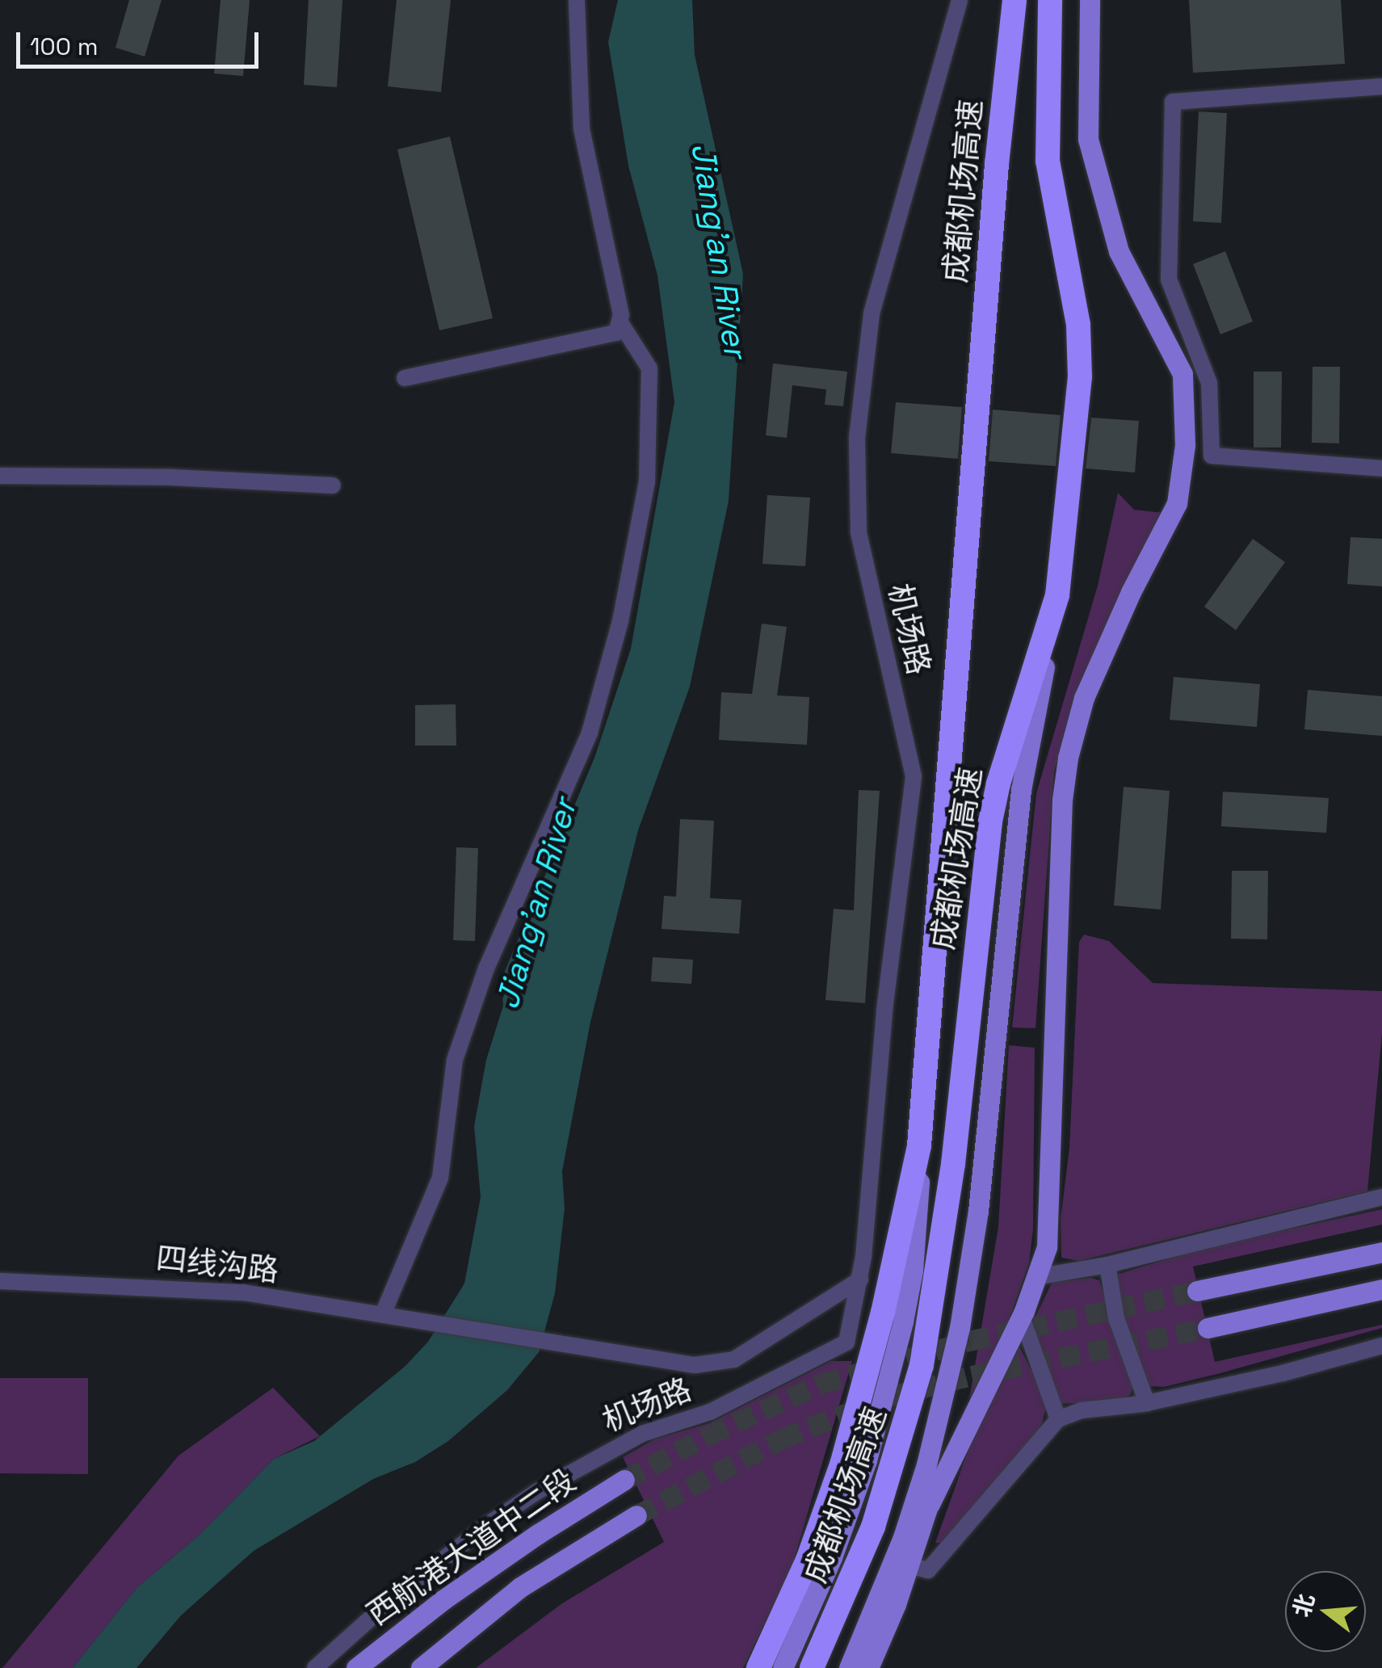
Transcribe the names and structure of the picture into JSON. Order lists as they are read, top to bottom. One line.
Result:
{"streets":{"highway":["成都机场高速"],"main road":["西航港大道中二段"],"street":["机场路","四线沟路"]},"crossings":[["机场路","四线沟路"]],"water":["Jiang'an River"],"scale_bar":"100 m","north":"left"}
